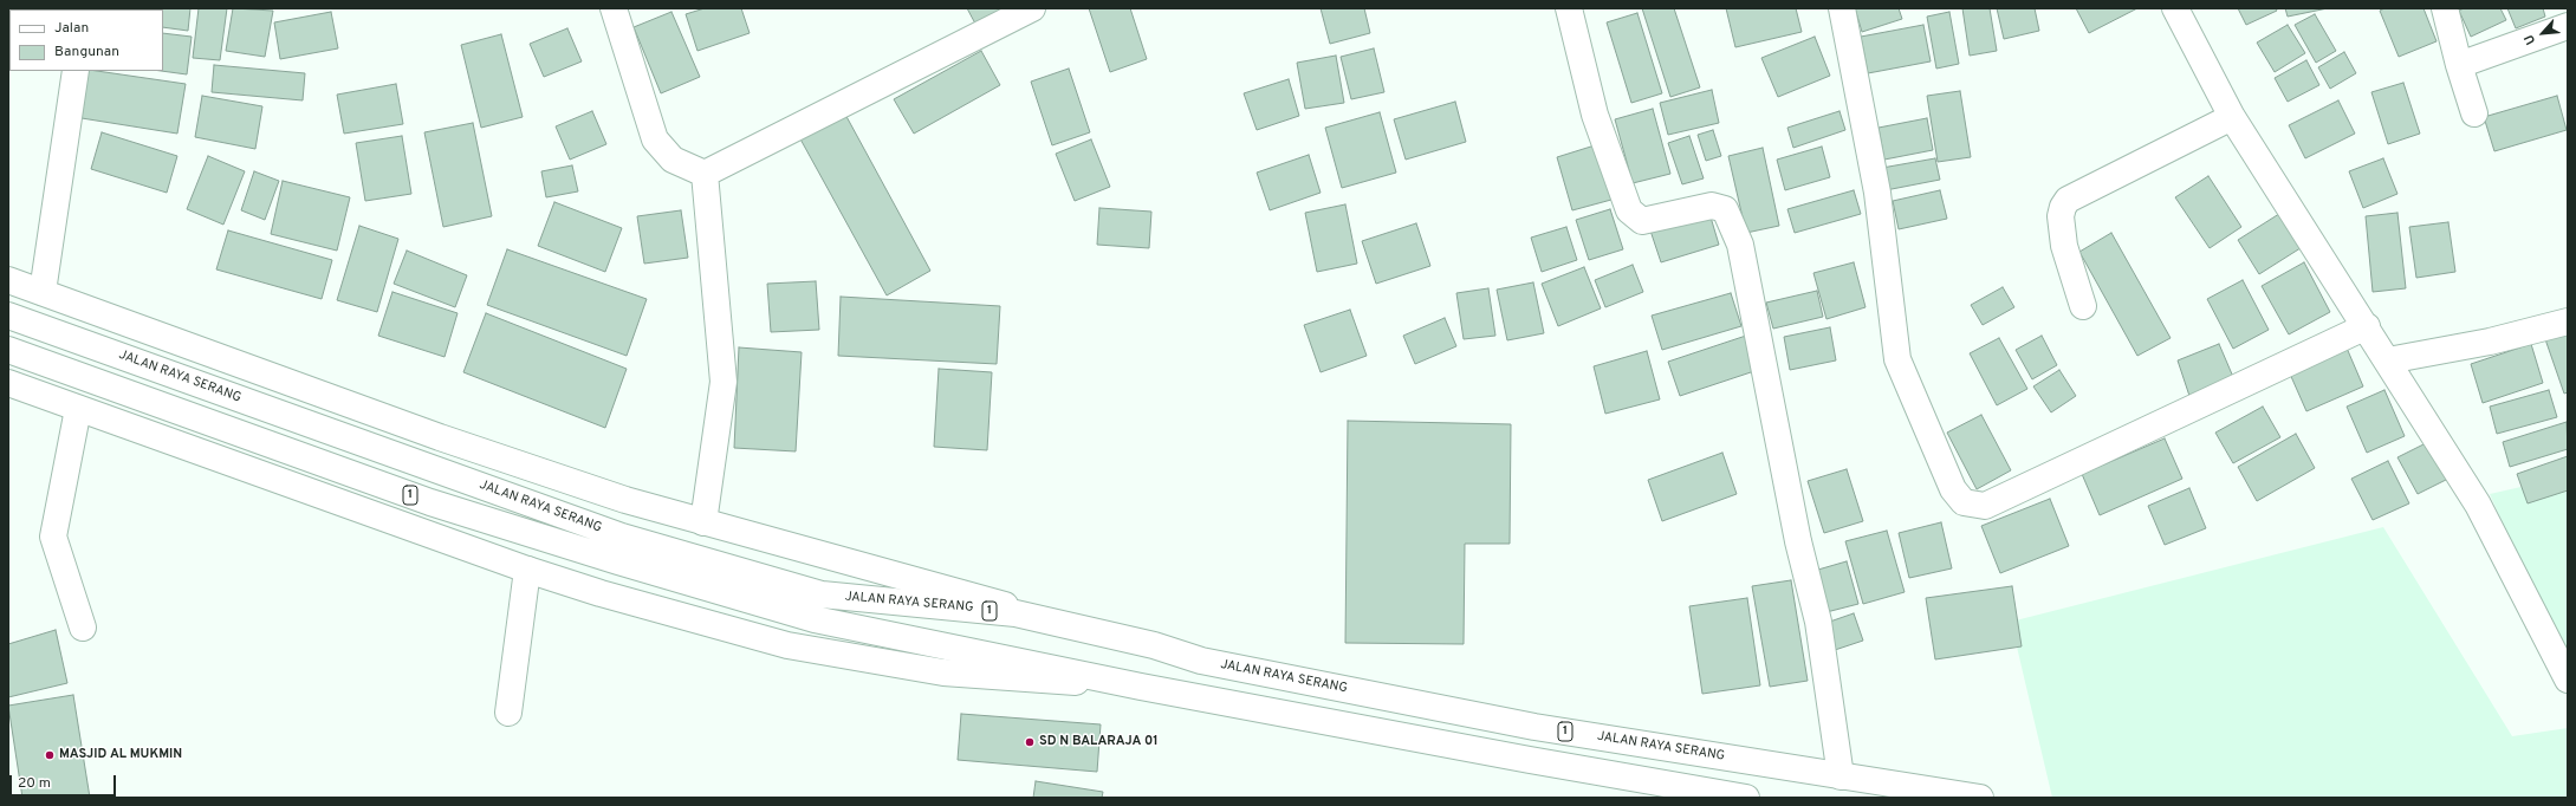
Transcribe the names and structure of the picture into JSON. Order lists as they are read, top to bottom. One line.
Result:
{"streets":{"main road":["JALAN RAYA SERANG","1"]},"places":["SD N BALARAJA 01","MASJID AL MUKMIN"],"legend":["Jalan","Bangunan"],"scale_bar":"20 m","north":"bottom left"}
